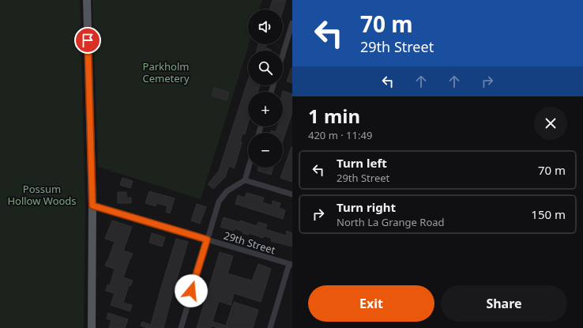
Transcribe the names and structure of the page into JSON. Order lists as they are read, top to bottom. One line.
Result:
{"streets":{"street":["29th Street"]},"parks":["Parkholm Cemetery","Possum Hollow Woods"],"page":{"turn":["70 m","29th Street"],"map_buttons":["+","−"],"heading":["1 min","420 m · 11:49"],"list":[{"name":"Turn left","note":"29th Street","value":"70 m"},{"name":"Turn right","note":"North La Grange Road","value":"150 m"}],"buttons":["Exit","Share"]}}
